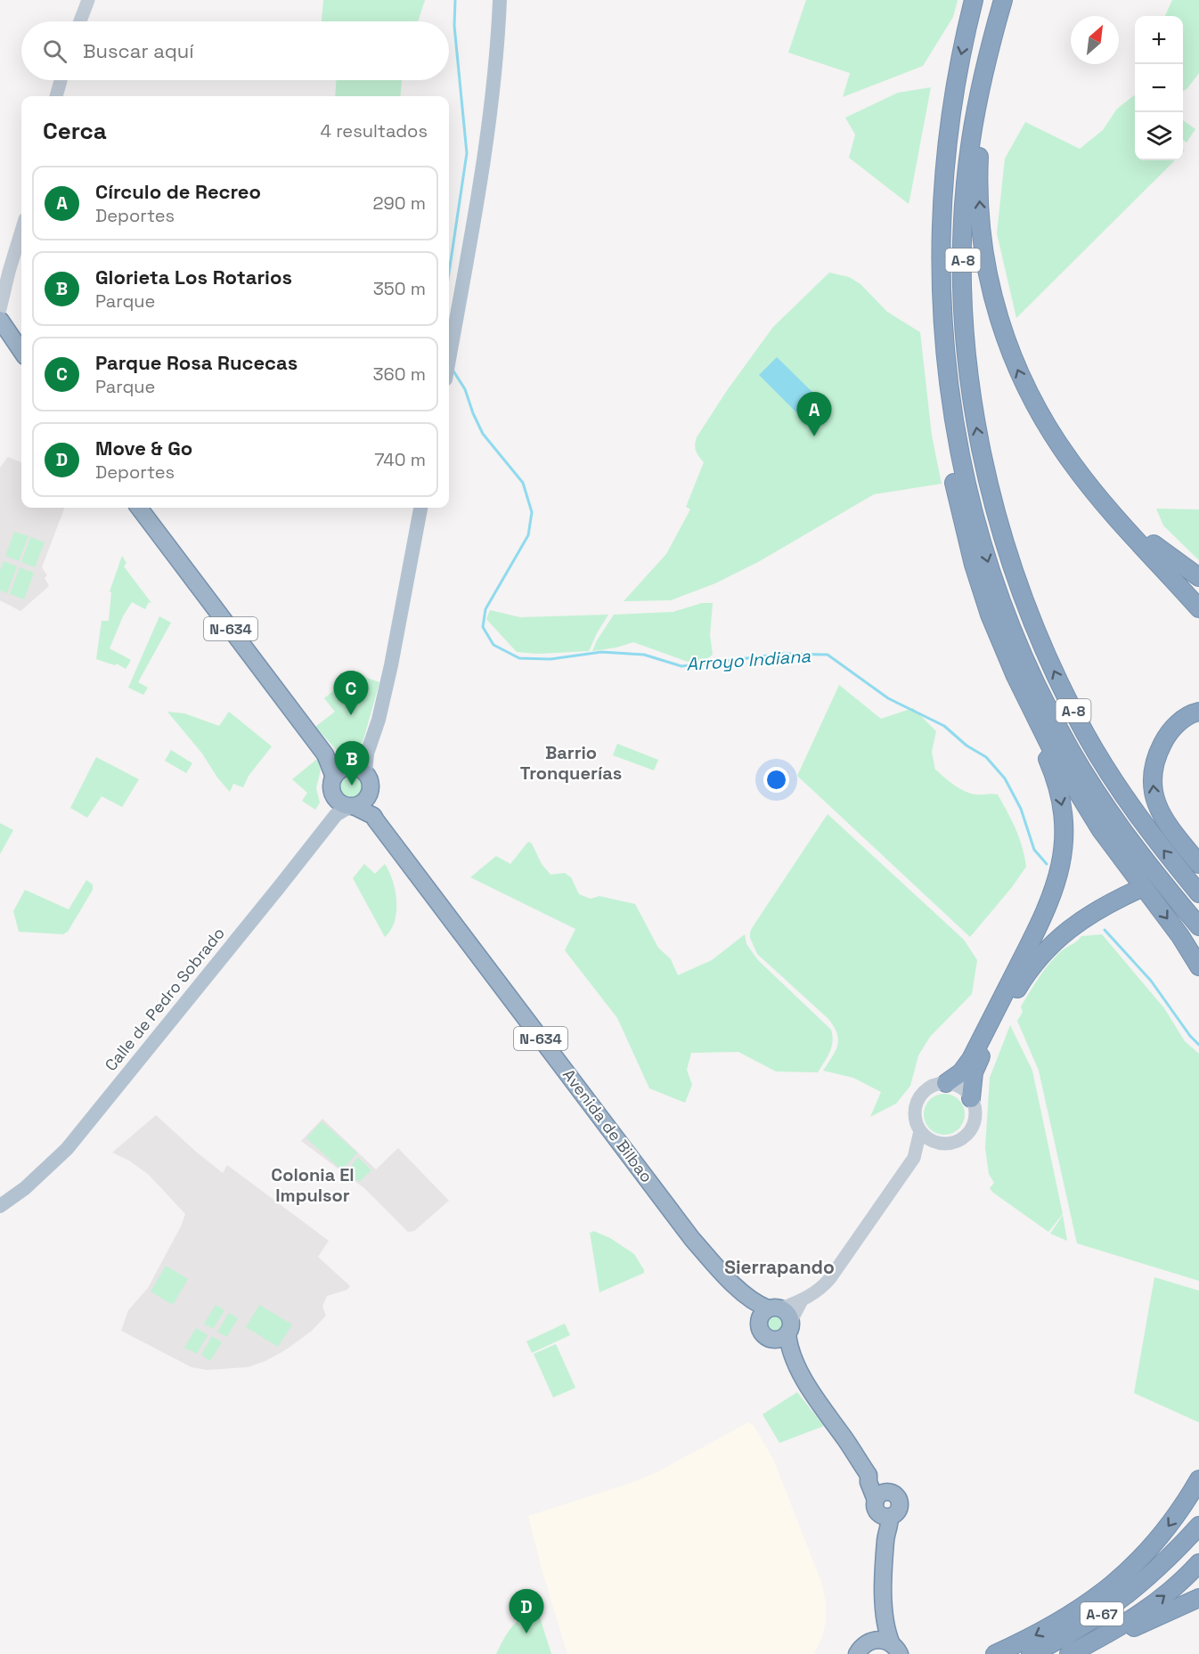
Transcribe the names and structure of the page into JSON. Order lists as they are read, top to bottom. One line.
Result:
{"streets":{"highway":["A-8","N-634","Avenida de Bilbao","A-67"],"main road":["Calle de Pedro Sobrado"]},"crossings":[["N-634","Avenida de Bilbao"],["Calle de Pedro Sobrado","Avenida de Bilbao"]],"districts":["Barrio Tronquerías","Colonia El Impulsor","Sierrapando"],"water":["Arroyo Indiana"],"north":"top right","page":{"map_buttons":["+","−"],"search":"Buscar aquí","heading":["Cerca","4 resultados"],"list":[{"mark":"A","name":"Círculo de Recreo","note":"Deportes","value":"290 m"},{"mark":"B","name":"Glorieta Los Rotarios","note":"Parque","value":"350 m"},{"mark":"C","name":"Parque Rosa Rucecas","note":"Parque","value":"360 m"},{"mark":"D","name":"Move & Go","note":"Deportes","value":"740 m"}],"pins":["A","C","B","D"]}}
